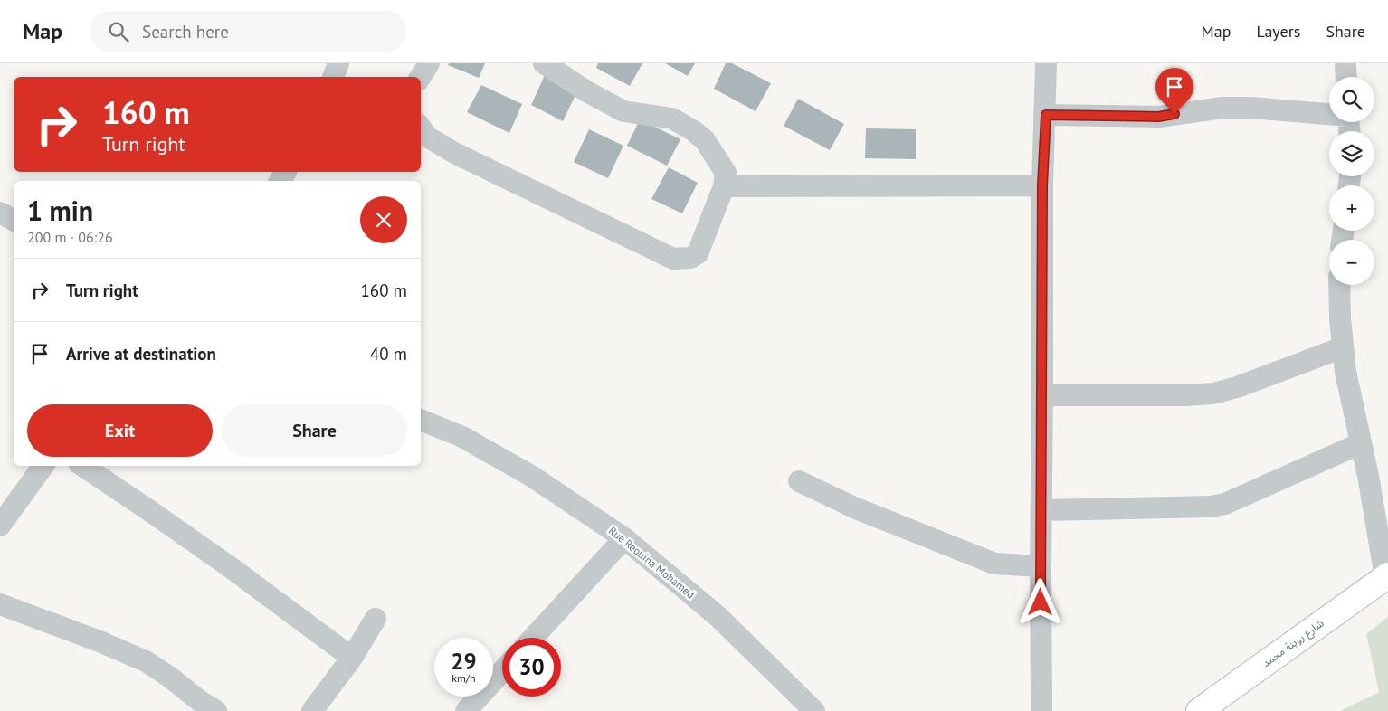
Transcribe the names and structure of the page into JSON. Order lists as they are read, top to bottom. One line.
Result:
{"streets":{"main road":["شارع روينة محمد"],"street":["Rue Reouina Mohamed"]},"page":{"header":"Map","search":"Search here","nav":["Map","Layers","Share"],"map_buttons":["+","−"],"turn":["160 m","Turn right"],"heading":["1 min","200 m · 06:26"],"list":[{"name":"Turn right","value":"160 m"},{"name":"Arrive at destination","value":"40 m"}],"buttons":["Exit","Share"],"speed":"29 km/h","limit":"30"}}
